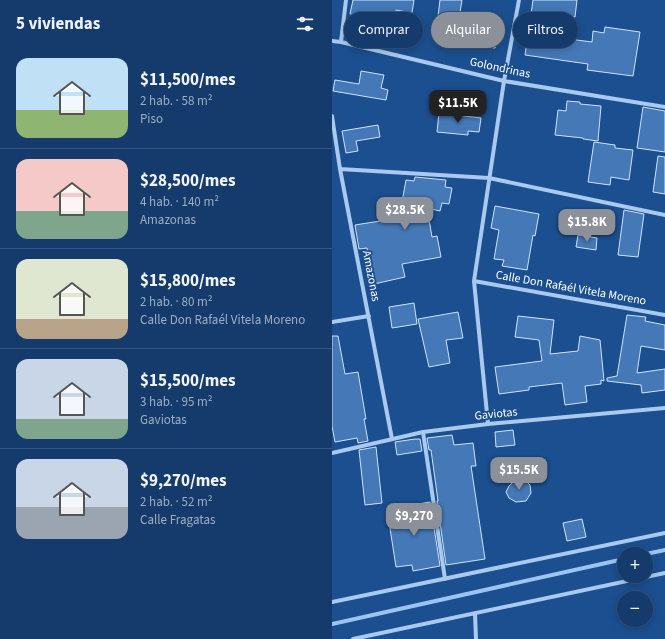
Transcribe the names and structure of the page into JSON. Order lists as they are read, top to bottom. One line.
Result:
{"streets":{"street":["Golondrinas","Amazonas","Calle Don Rafaél Vitela Moreno","Gaviotas"]},"crossings":[["Amazonas","Gaviotas"]],"page":{"heading":"5 viviendas","chip":["Comprar","Alquilar","Filtros"],"list":[{"name":"$11,500/mes","note":"2 hab. · 58 m² · Piso"},{"name":"$28,500/mes","note":"4 hab. · 140 m² · Amazonas"},{"name":"$15,800/mes","note":"2 hab. · 80 m² · Calle Don Rafaél Vitela Moreno"},{"name":"$15,500/mes","note":"3 hab. · 95 m² · Gaviotas"},{"name":"$9,270/mes","note":"2 hab. · 52 m² · Calle Fragatas"}],"price":["$11.5K","$28.5K","$15.8K","$15.5K","$9,270"],"map_buttons":["+","−"]}}
